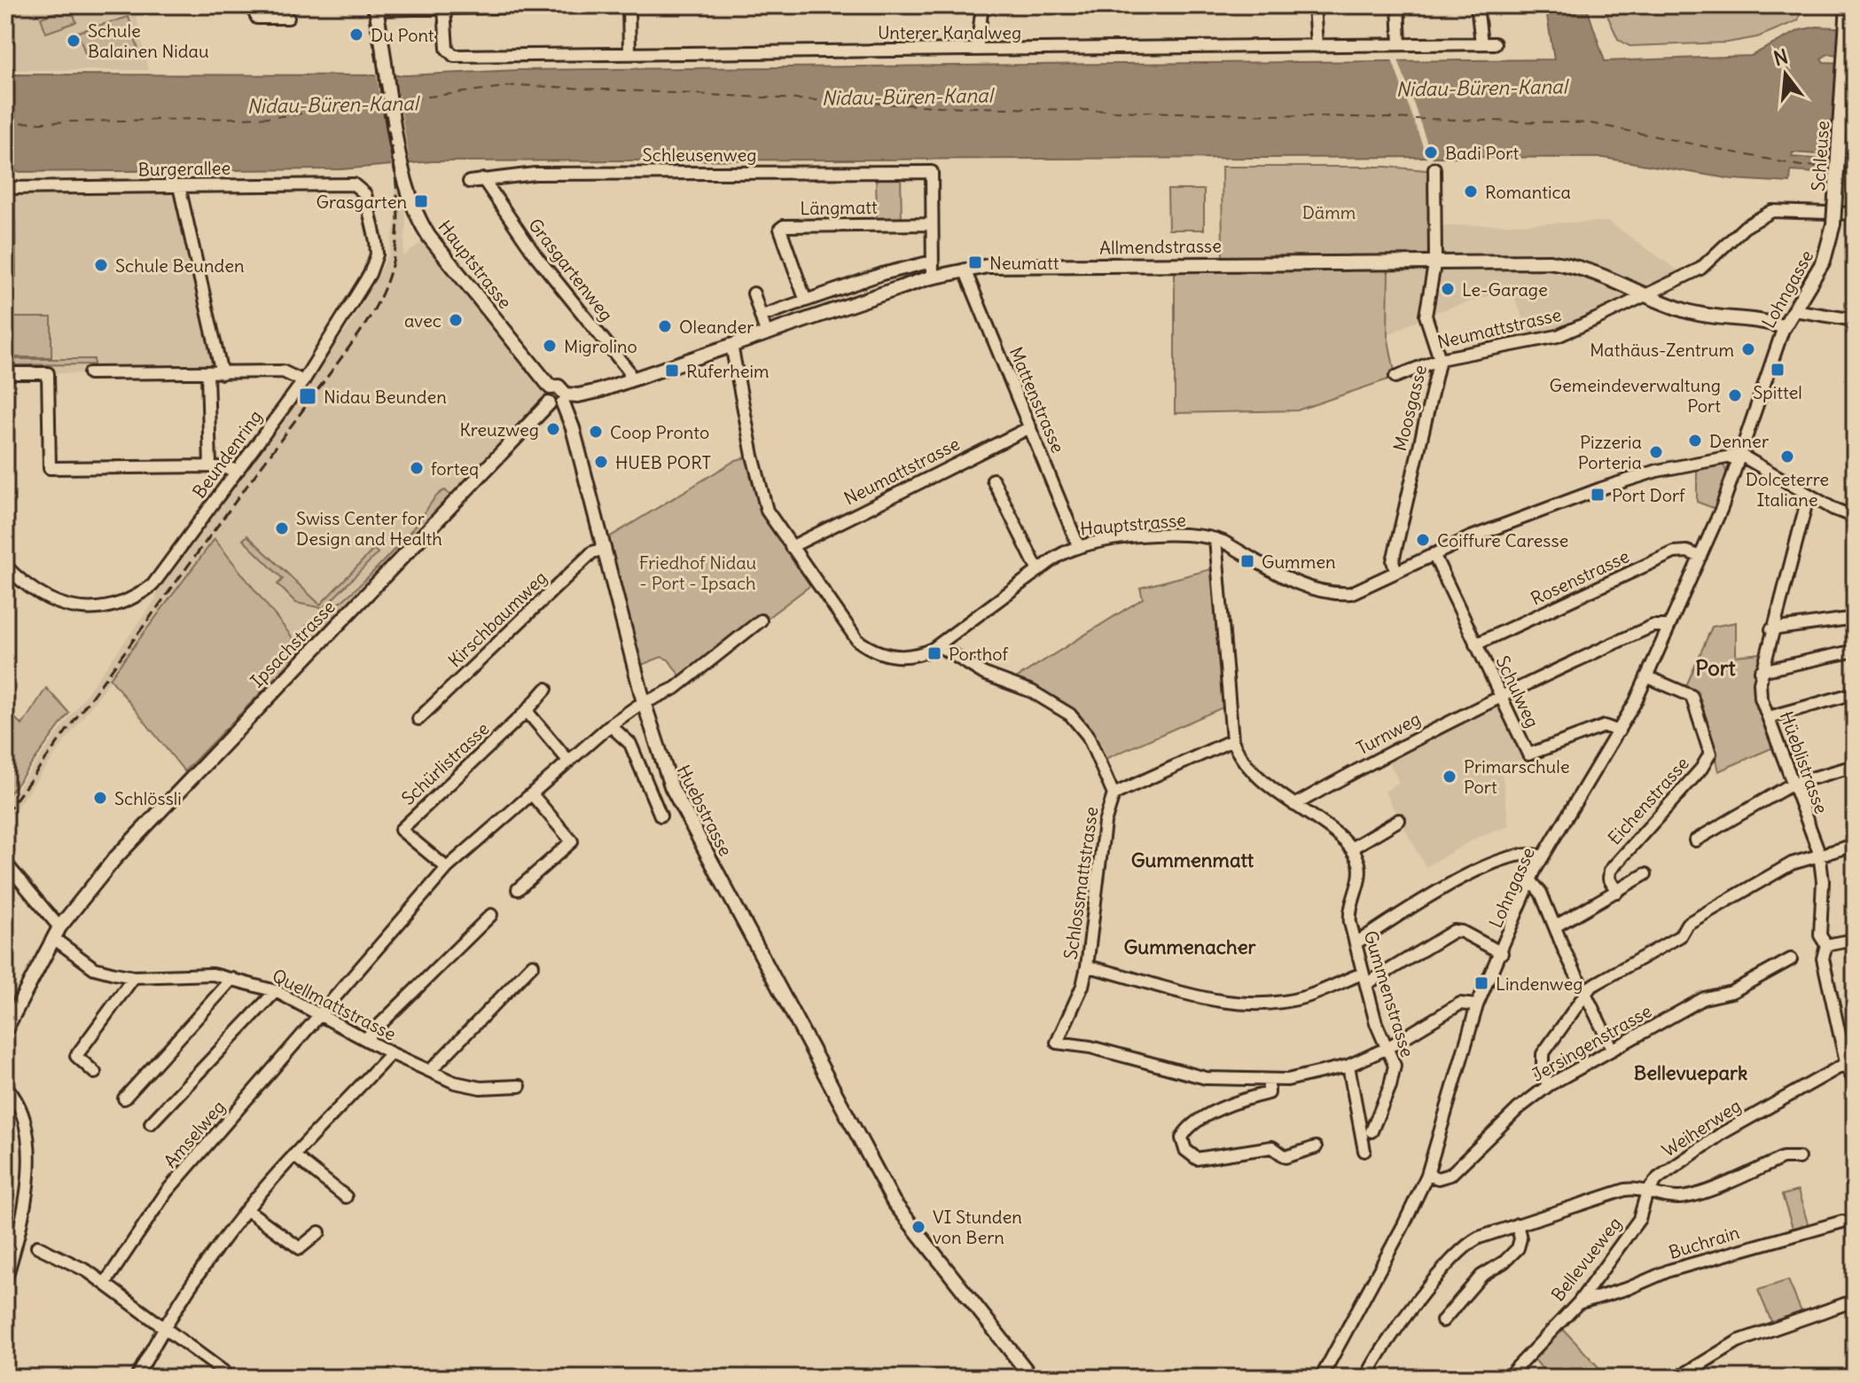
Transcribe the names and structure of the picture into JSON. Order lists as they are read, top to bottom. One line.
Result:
{"streets":{"main road":["Schleuse","Allmendstrasse","Hauptstrasse","Lohngasse","Ipsachstrasse","Huebstrasse"],"street":["Unterer Kanalweg","Schleusenweg","Burgerallee","Längmatt","Grasgartenweg","Neumattstrasse","Mattenstrasse","Moosgasse","Beundenring","Rosenstrasse","Kirschbaumweg","Schulweg","Turnweg","Hüeblistrasse","Schürlistrasse","Eichenstrasse","Schlossmattstrasse","Gummenstrasse","Quellmattstrasse","Jersingenstrasse","Weiherweg","Amselweg","Buchrain","Bellevueweg"]},"crossings":[["Schleusenweg","Längmatt"],["Schleusenweg","Grasgartenweg"],["Schleuse","Lohngasse"],["Burgerallee","Beundenring"],["Allmendstrasse","Hauptstrasse"],["Allmendstrasse","Grasgartenweg"],["Allmendstrasse","Lohngasse"],["Allmendstrasse","Neumattstrasse"],["Allmendstrasse","Mattenstrasse"],["Allmendstrasse","Moosgasse"],["Allmendstrasse","Ipsachstrasse"],["Allmendstrasse","Huebstrasse"],["Hauptstrasse","Lohngasse"],["Hauptstrasse","Neumattstrasse"],["Hauptstrasse","Mattenstrasse"],["Hauptstrasse","Moosgasse"],["Hauptstrasse","Ipsachstrasse"],["Hauptstrasse","Schulweg"],["Hauptstrasse","Huebstrasse"],["Hauptstrasse","Schlossmattstrasse"],["Lohngasse","Rosenstrasse"],["Lohngasse","Schulweg"],["Lohngasse","Turnweg"],["Lohngasse","Eichenstrasse"],["Lohngasse","Jersingenstrasse"],["Neumattstrasse","Mattenstrasse"],["Neumattstrasse","Moosgasse"],["Rosenstrasse","Schulweg"],["Kirschbaumweg","Huebstrasse"],["Ipsachstrasse","Huebstrasse"],["Ipsachstrasse","Quellmattstrasse"],["Schulweg","Turnweg"],["Hüeblistrasse","Weiherweg"],["Quellmattstrasse","Amselweg"],["Weiherweg","Bellevueweg"],["Buchrain","Bellevueweg"]],"districts":["Port","Gummenmatt","Gummenacher","Bellevuepark"],"water":["Nidau-Büren-Kanal"],"parks":["Dämm","Friedhof Nidau - Port - Ipsach"],"places":{"other":["Du Pont","Schule Balainen Nidau","Badi Port","Romantica","Schule Beunden","Le-Garage","avec","Oleander","Migrolino","Mathäus-Zentrum","Gemeindeverwaltung Port","Kreuzweg","Coop Pronto","Denner","Pizzeria Porteria","Dolceterre Italiane","HUEB PORT","forteq","Swiss Center for Design and Health","Coiffure Caresse","Primarschule Port","Schlössli","VI Stunden von Bern"],"transit":["Grasgarten","Neumatt","Spittel","Ruferheim","Nidau Beunden","Port Dorf","Gummen","Porthof","Lindenweg"]},"north":"top"}
